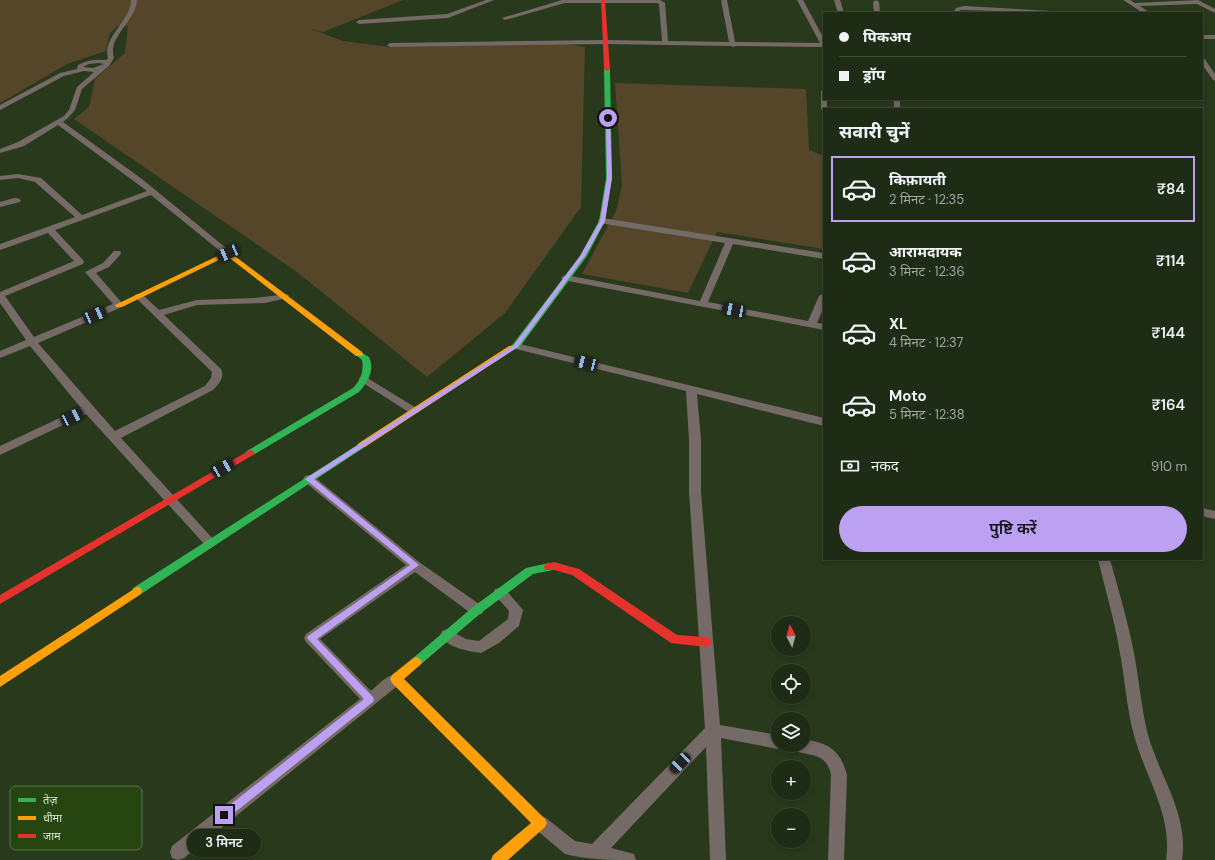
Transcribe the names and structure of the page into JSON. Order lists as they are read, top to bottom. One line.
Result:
{"legend":["तेज़","धीमा","जाम"],"north":"top","page":{"banner":["पिकअप","ड्रॉप"],"heading":"सवारी चुनें","list":[{"name":"किफ़ायती","note":"2 मिनट · 12:35","value":"₹84"},{"name":"आरामदायक","note":"3 मिनट · 12:36","value":"₹114"},{"name":"XL","note":"4 मिनट · 12:37","value":"₹144"},{"name":"Moto","note":"5 मिनट · 12:38","value":"₹164"}],"pay":["नकद","910 m"],"buttons":"पुष्टि करें","map_buttons":["+","−"],"bubble":"3 मिनट"}}
